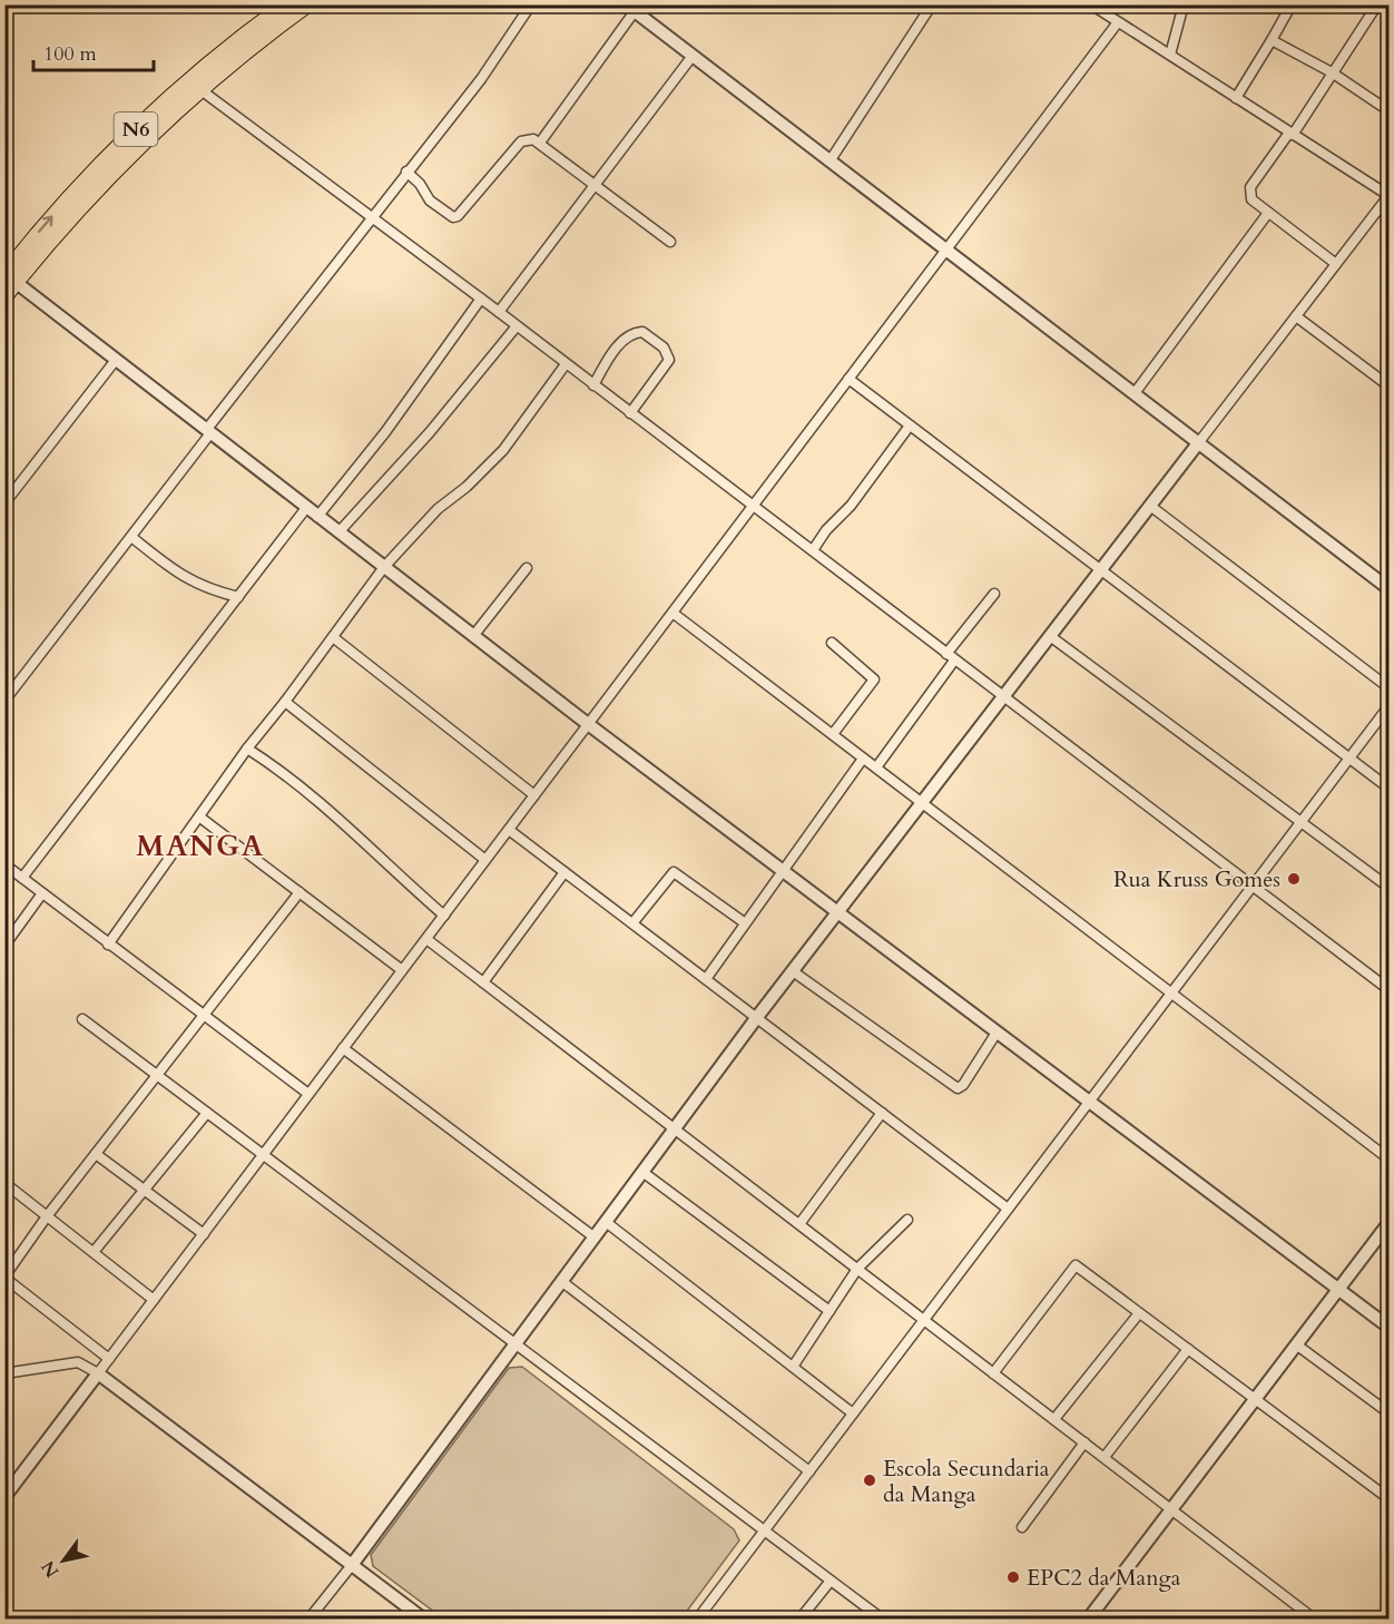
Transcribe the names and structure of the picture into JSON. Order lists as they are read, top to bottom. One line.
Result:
{"streets":{"highway":["N6"]},"districts":["MANGA"],"places":["Rua Kruss Gomes","Escola Secundaria da Manga","EPC2 da Manga"],"scale_bar":"100 m","north":"bottom left"}
